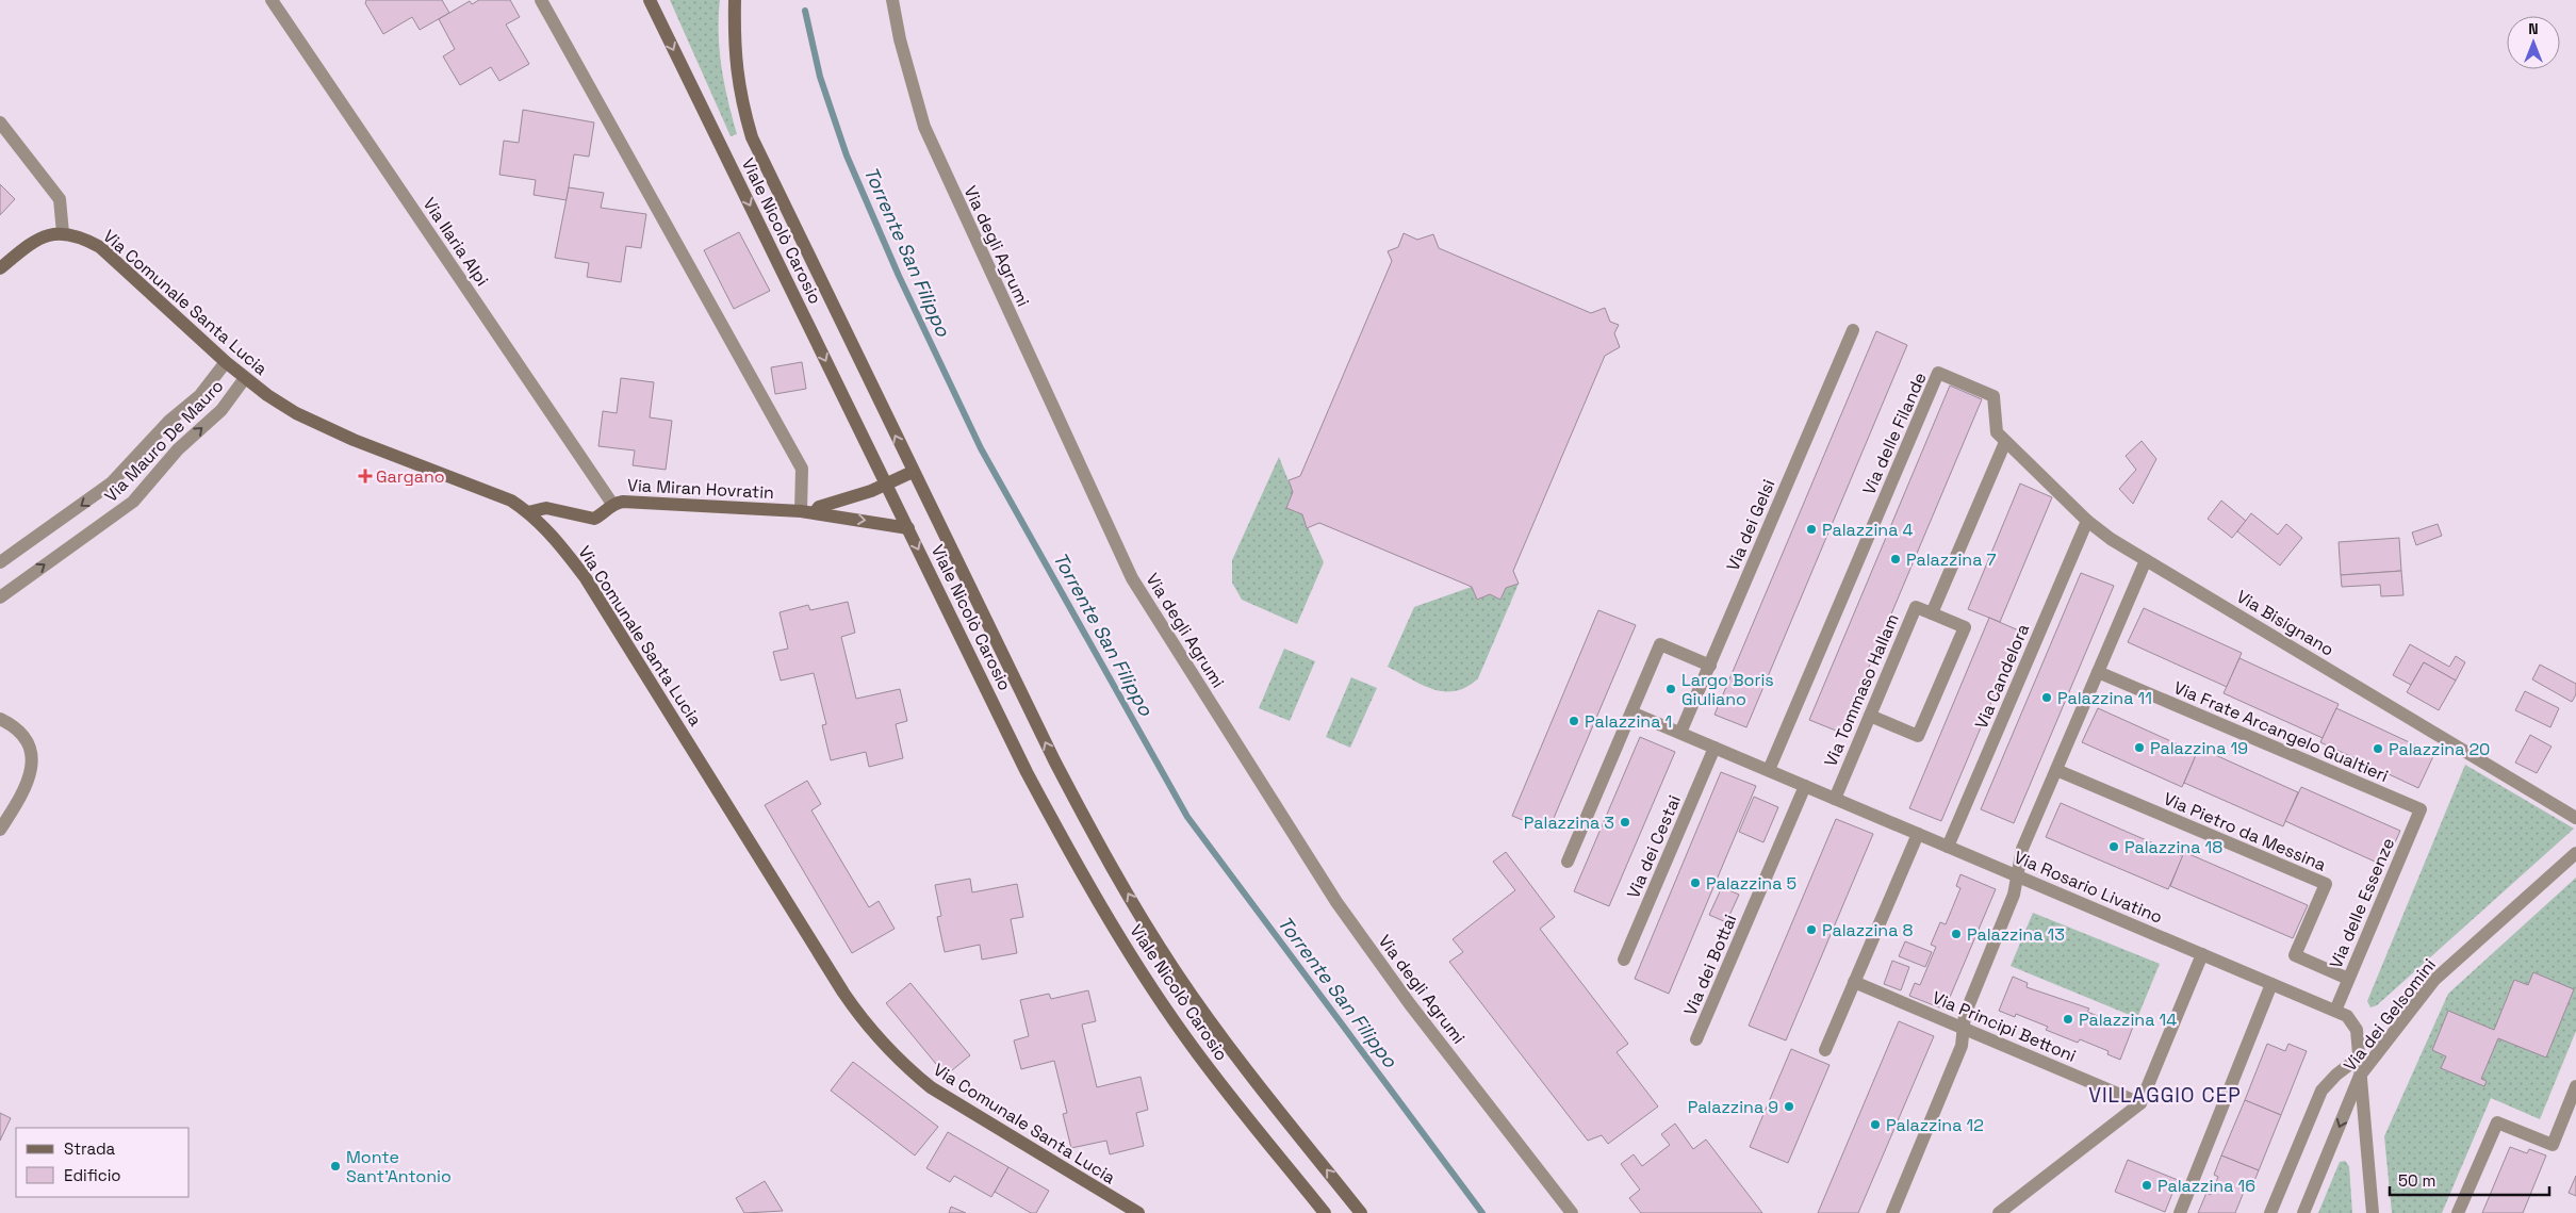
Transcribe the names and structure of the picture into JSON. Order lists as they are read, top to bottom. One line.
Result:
{"streets":{"main road":["Viale Nicolò Carosio","Via Comunale Santa Lucia","Via Miran Hovratin"],"street":["Via Ilaria Alpi","Via degli Agrumi","Via delle Filande","Via Mauro De Mauro","Via dei Gelsi","Via Bisignano","Via Candelora","Via Tommaso Hallam","Via Frate Arcangelo Gualtieri","Via Pietro da Messina","Via dei Cestai","Via Rosario Livatino","Via delle Essenze","Via dei Bottai","Via dei Gelsomini","Via Principi Bettoni"]},"crossings":[["Viale Nicolò Carosio","Via Miran Hovratin"],["Via Ilaria Alpi","Via Miran Hovratin"],["Via Comunale Santa Lucia","Via Mauro De Mauro"],["Via Comunale Santa Lucia","Via Miran Hovratin"],["Via delle Filande","Via Bisignano"],["Via delle Filande","Via Rosario Livatino"],["Via dei Gelsi","Via Rosario Livatino"],["Via Bisignano","Via Candelora"],["Via Candelora","Via Rosario Livatino"],["Via Tommaso Hallam","Via Rosario Livatino"],["Via Frate Arcangelo Gualtieri","Via delle Essenze"],["Via Pietro da Messina","Via delle Essenze"],["Via dei Cestai","Via Rosario Livatino"],["Via Rosario Livatino","Via delle Essenze"],["Via Rosario Livatino","Via dei Bottai"],["Via Rosario Livatino","Via dei Gelsomini"]],"districts":["VILLAGGIO CEP"],"water":["Torrente San Filippo"],"places":{"health":["Gargano"],"other":["Palazzina 4","Palazzina 7","Largo Boris Giuliano","Palazzina 11","Palazzina 1","Palazzina 19","Palazzina 20","Palazzina 3","Palazzina 18","Palazzina 5","Palazzina 8","Palazzina 13","Palazzina 14","Palazzina 9","Palazzina 12","Monte Sant'Antonio","Palazzina 16"]},"legend":["Strada","Edificio"],"scale_bar":"50 m","north":"top"}
